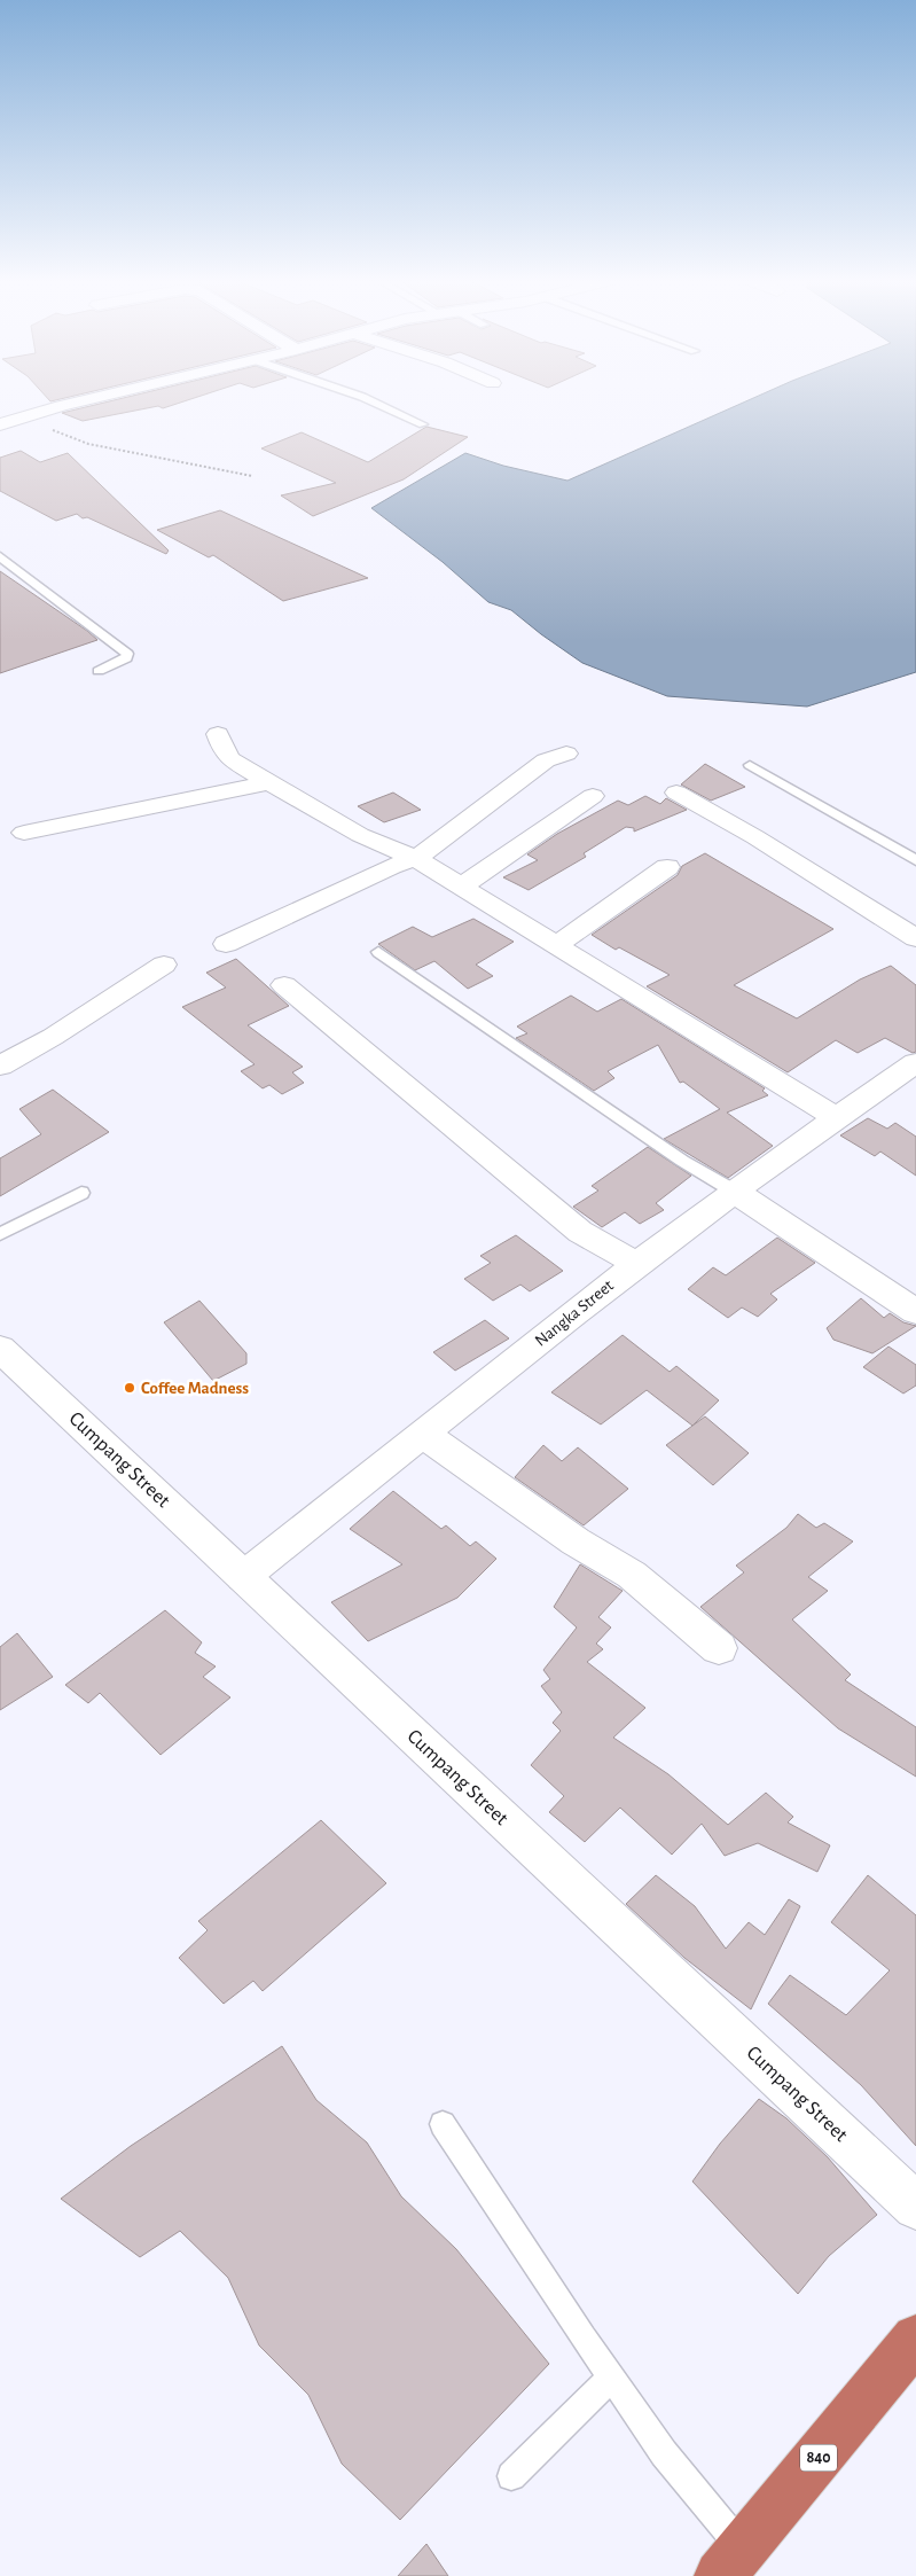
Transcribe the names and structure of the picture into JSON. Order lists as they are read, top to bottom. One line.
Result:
{"streets":{"highway":["840"],"street":["Nangka Street","Cumpang Street"]},"crossings":[["Nangka Street","Cumpang Street"]],"places":["Coffee Madness"]}
